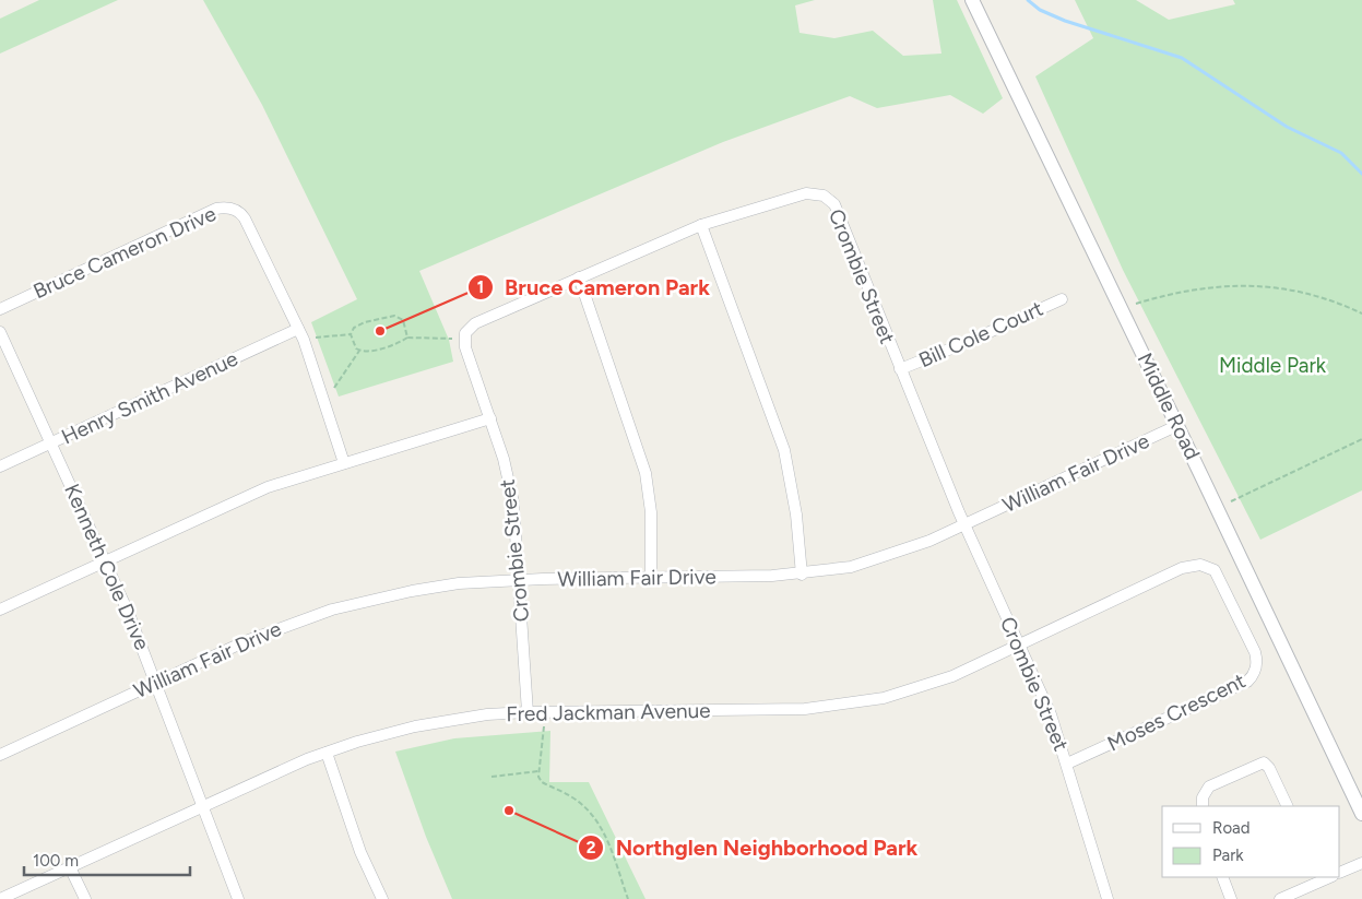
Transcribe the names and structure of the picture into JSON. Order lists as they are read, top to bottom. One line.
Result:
{"streets":{"street":["Bruce Cameron Drive","Crombie Street","Bill Cole Court","Henry Smith Avenue","Middle Road","William Fair Drive","Kenneth Cole Drive","Fred Jackman Avenue","Moses Crescent"]},"crossings":[["Bruce Cameron Drive","Henry Smith Avenue"],["Crombie Street","Bill Cole Court"],["Crombie Street","William Fair Drive"],["Crombie Street","Fred Jackman Avenue"],["Crombie Street","Moses Crescent"],["Henry Smith Avenue","Kenneth Cole Drive"],["Middle Road","William Fair Drive"],["William Fair Drive","Kenneth Cole Drive"],["Kenneth Cole Drive","Fred Jackman Avenue"],["Fred Jackman Avenue","Moses Crescent"]],"parks":["Middle Park"],"places":["Bruce Cameron Park","Northglen Neighborhood Park"],"legend":["Road","Park"],"scale_bar":"100 m"}
